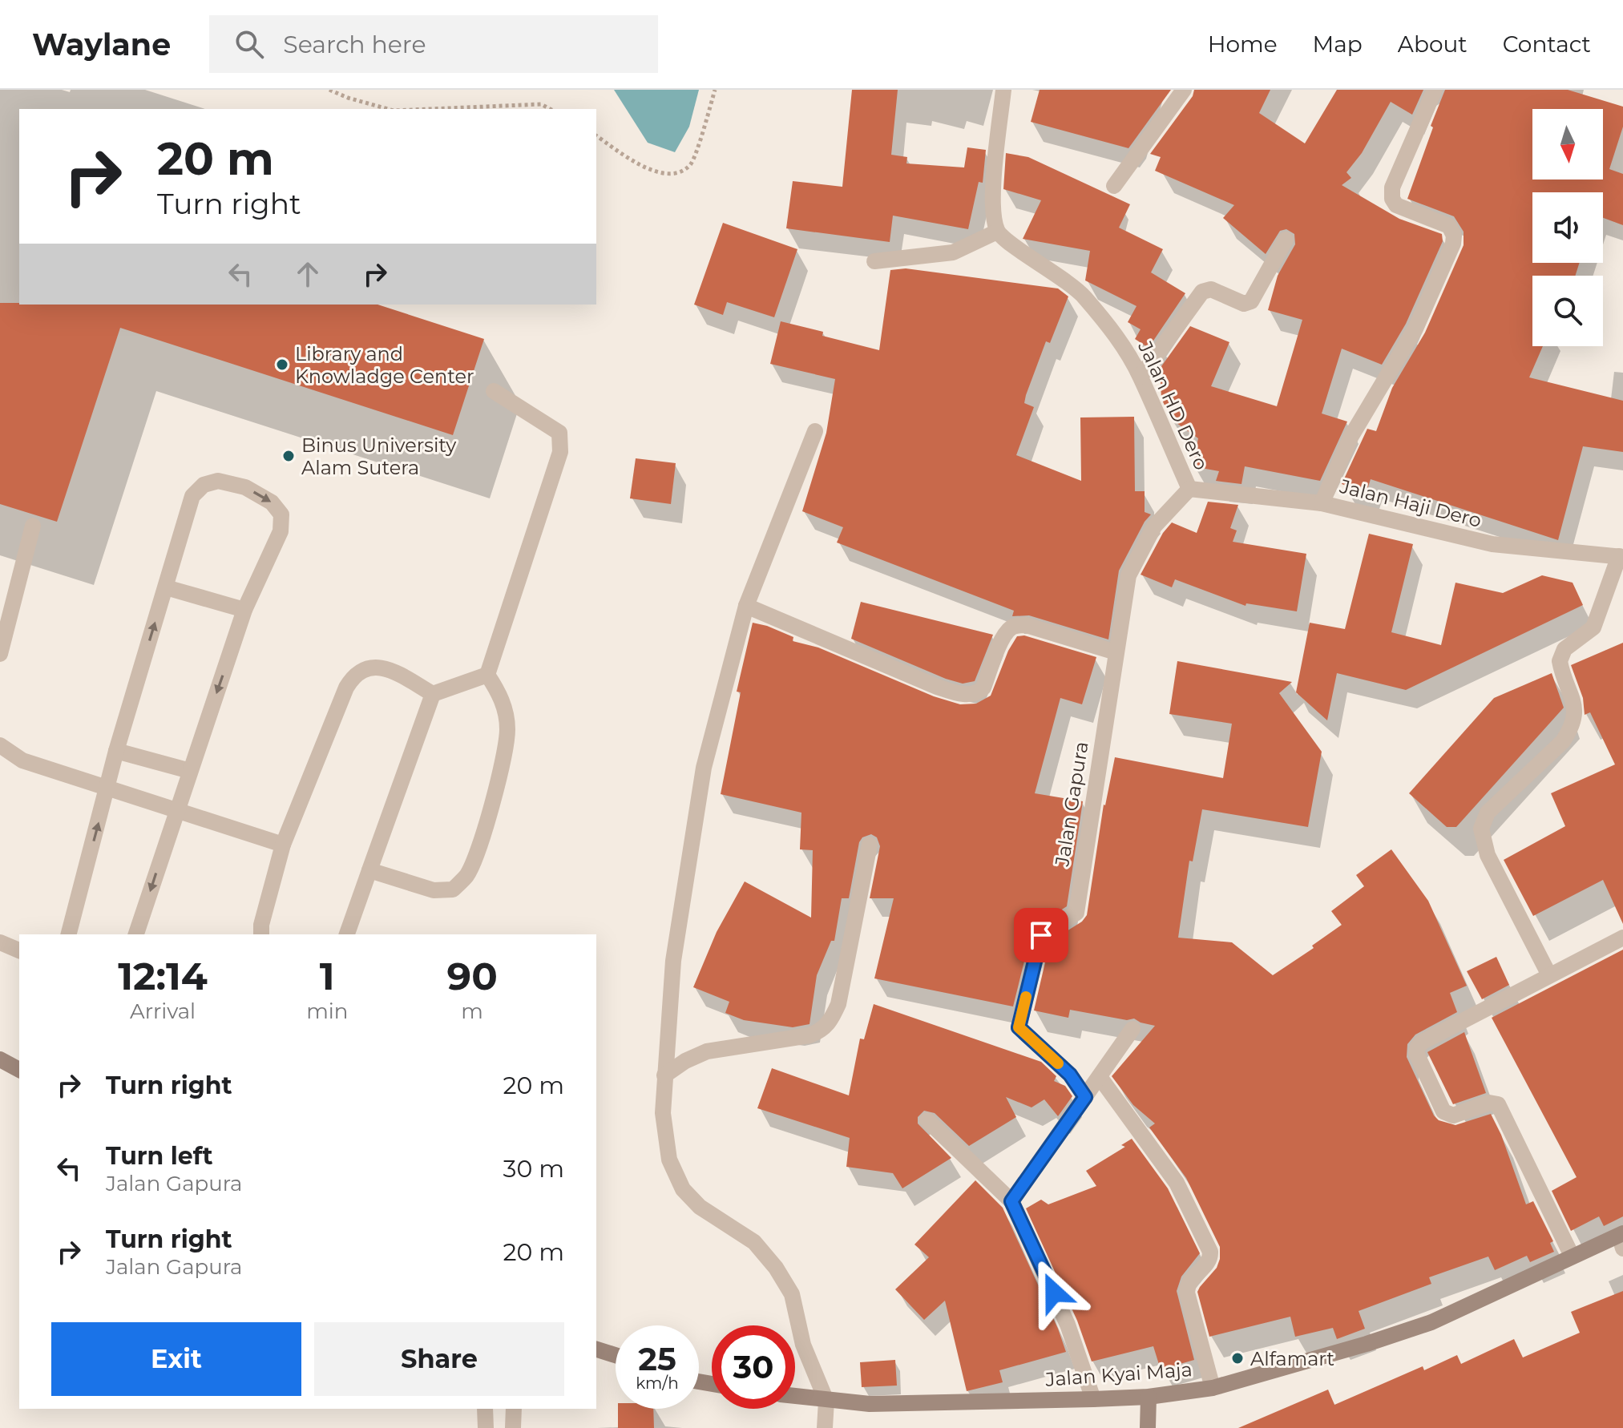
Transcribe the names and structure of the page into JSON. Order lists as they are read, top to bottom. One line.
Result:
{"streets":{"main road":["Jalan Kyai Maja"],"street":["Jalan HD Dero","Jalan Haji Dero","Jalan Gapura"]},"crossings":[["Jalan HD Dero","Jalan Haji Dero"],["Jalan HD Dero","Jalan Gapura"],["Jalan Haji Dero","Jalan Gapura"]],"places":["Library and Knowladge Center","Binus University Alam Sutera","Alfamart"],"north":"bottom","page":{"header":"Waylane","search":"Search here","nav":["Home","Map","About","Contact"],"turn":["20 m","Turn right"],"eta":["12:14","Arrival","1","min","90","m"],"list":[{"name":"Turn right","value":"20 m"},{"name":"Turn left","note":"Jalan Gapura","value":"30 m"},{"name":"Turn right","note":"Jalan Gapura","value":"20 m"}],"buttons":["Exit","Share"],"speed":"25 km/h","limit":"30"}}
